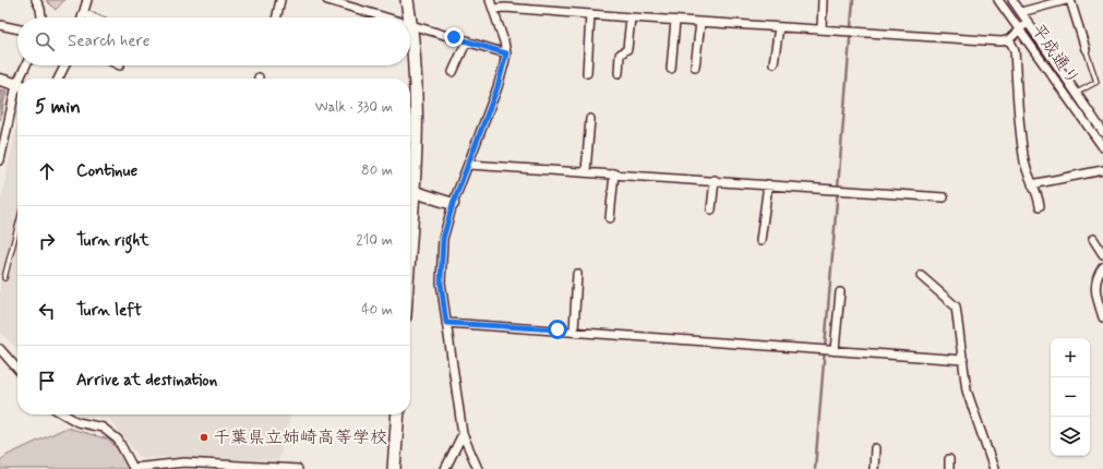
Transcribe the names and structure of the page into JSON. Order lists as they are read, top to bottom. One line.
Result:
{"streets":{"street":["平成通り"]},"places":["千葉県立姉崎高等学校"],"page":{"search":"Search here","heading":["5 min","Walk · 330 m"],"list":[["Continue","80 m"],["Turn right","210 m"],["Turn left","40 m"],"Arrive at destination"],"map_buttons":["+","−"]}}
